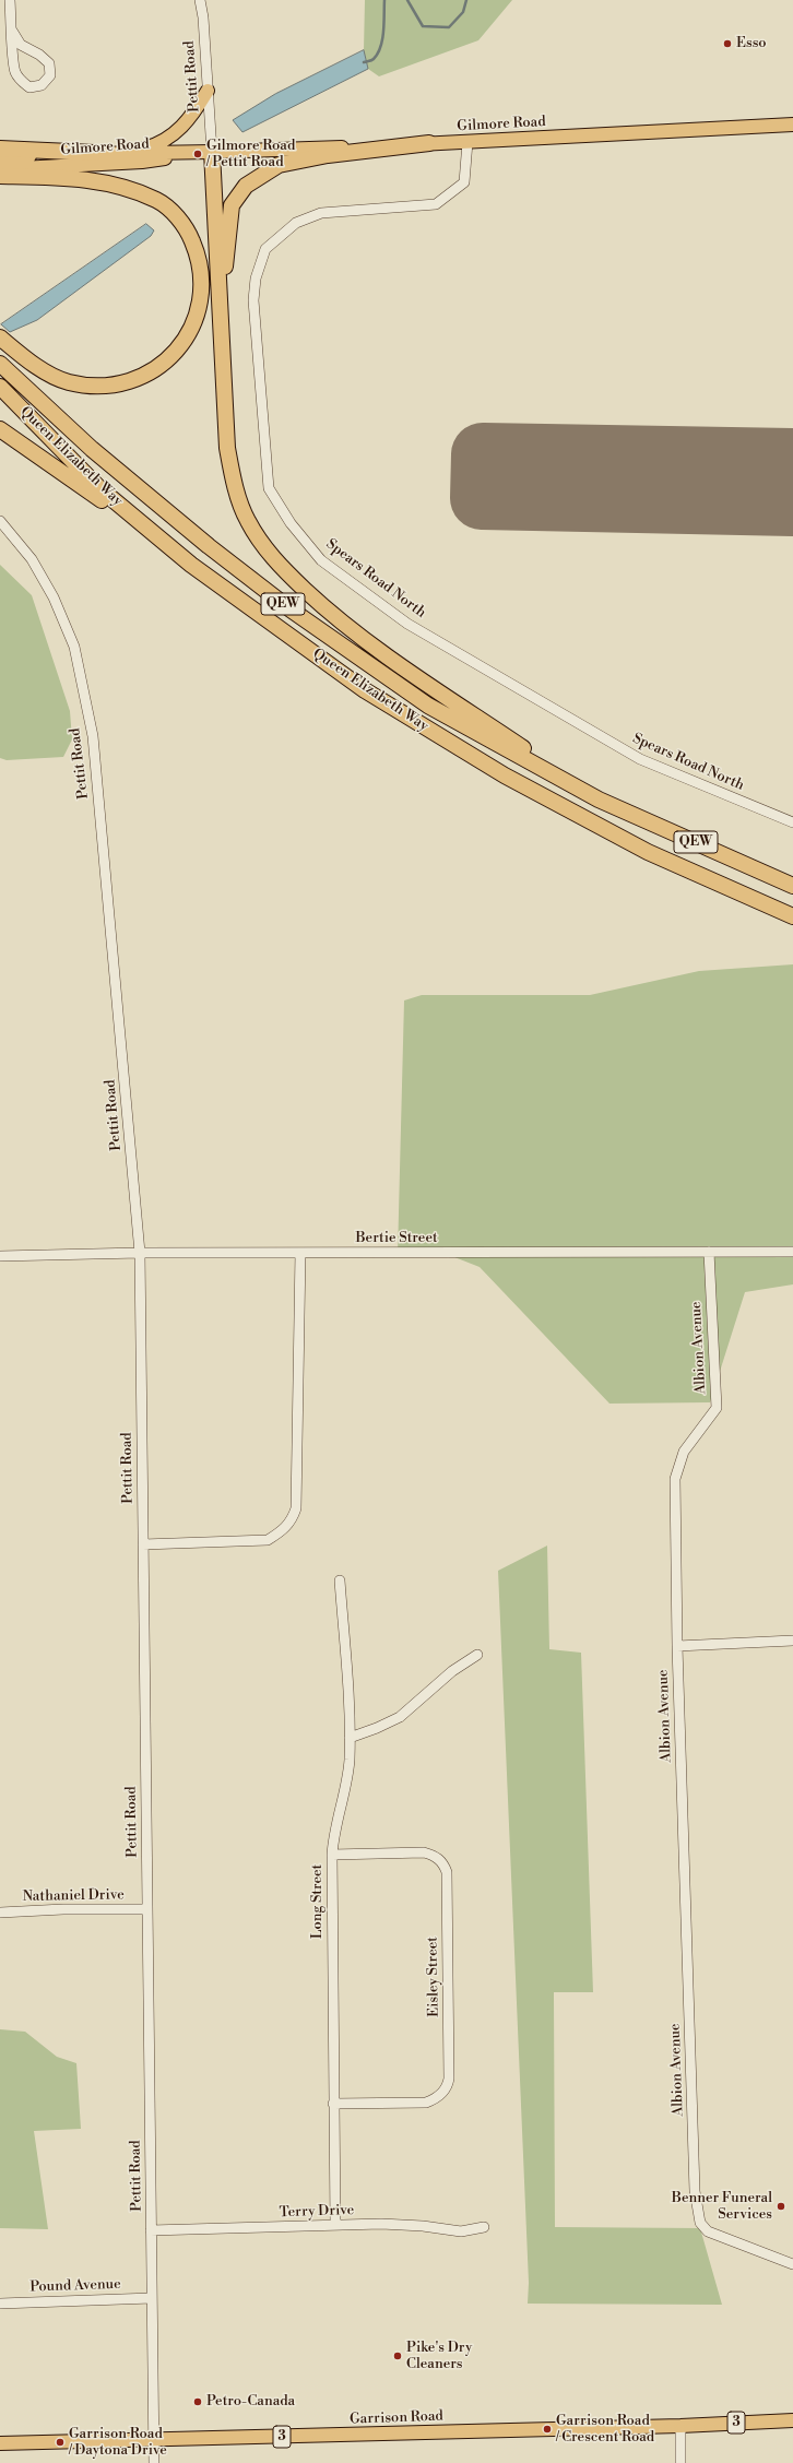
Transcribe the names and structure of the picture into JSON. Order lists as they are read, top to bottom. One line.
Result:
{"streets":{"highway":["Queen Elizabeth Way","QEW"],"main road":["Gilmore Road","Garrison Road","3"],"street":["Pettit Road","Spears Road North","Bertie Street","Albion Avenue","Nathaniel Drive","Long Street","Eisley Street","Terry Drive","Pound Avenue"]},"crossings":[["Pettit Road","Gilmore Road"],["Pettit Road","Bertie Street"],["Pettit Road","Nathaniel Drive"],["Pettit Road","Terry Drive"],["Pettit Road","Pound Avenue"],["Pettit Road","Garrison Road"],["Gilmore Road","Spears Road North"],["Bertie Street","Albion Avenue"],["Long Street","Eisley Street"],["Long Street","Terry Drive"]],"places":["Esso","Gilmore Road / Pettit Road","Benner Funeral Services","Pike's Dry Cleaners","Petro-Canada","Garrison Road / Crescent Road","Garrison Road / Daytona Drive"]}
